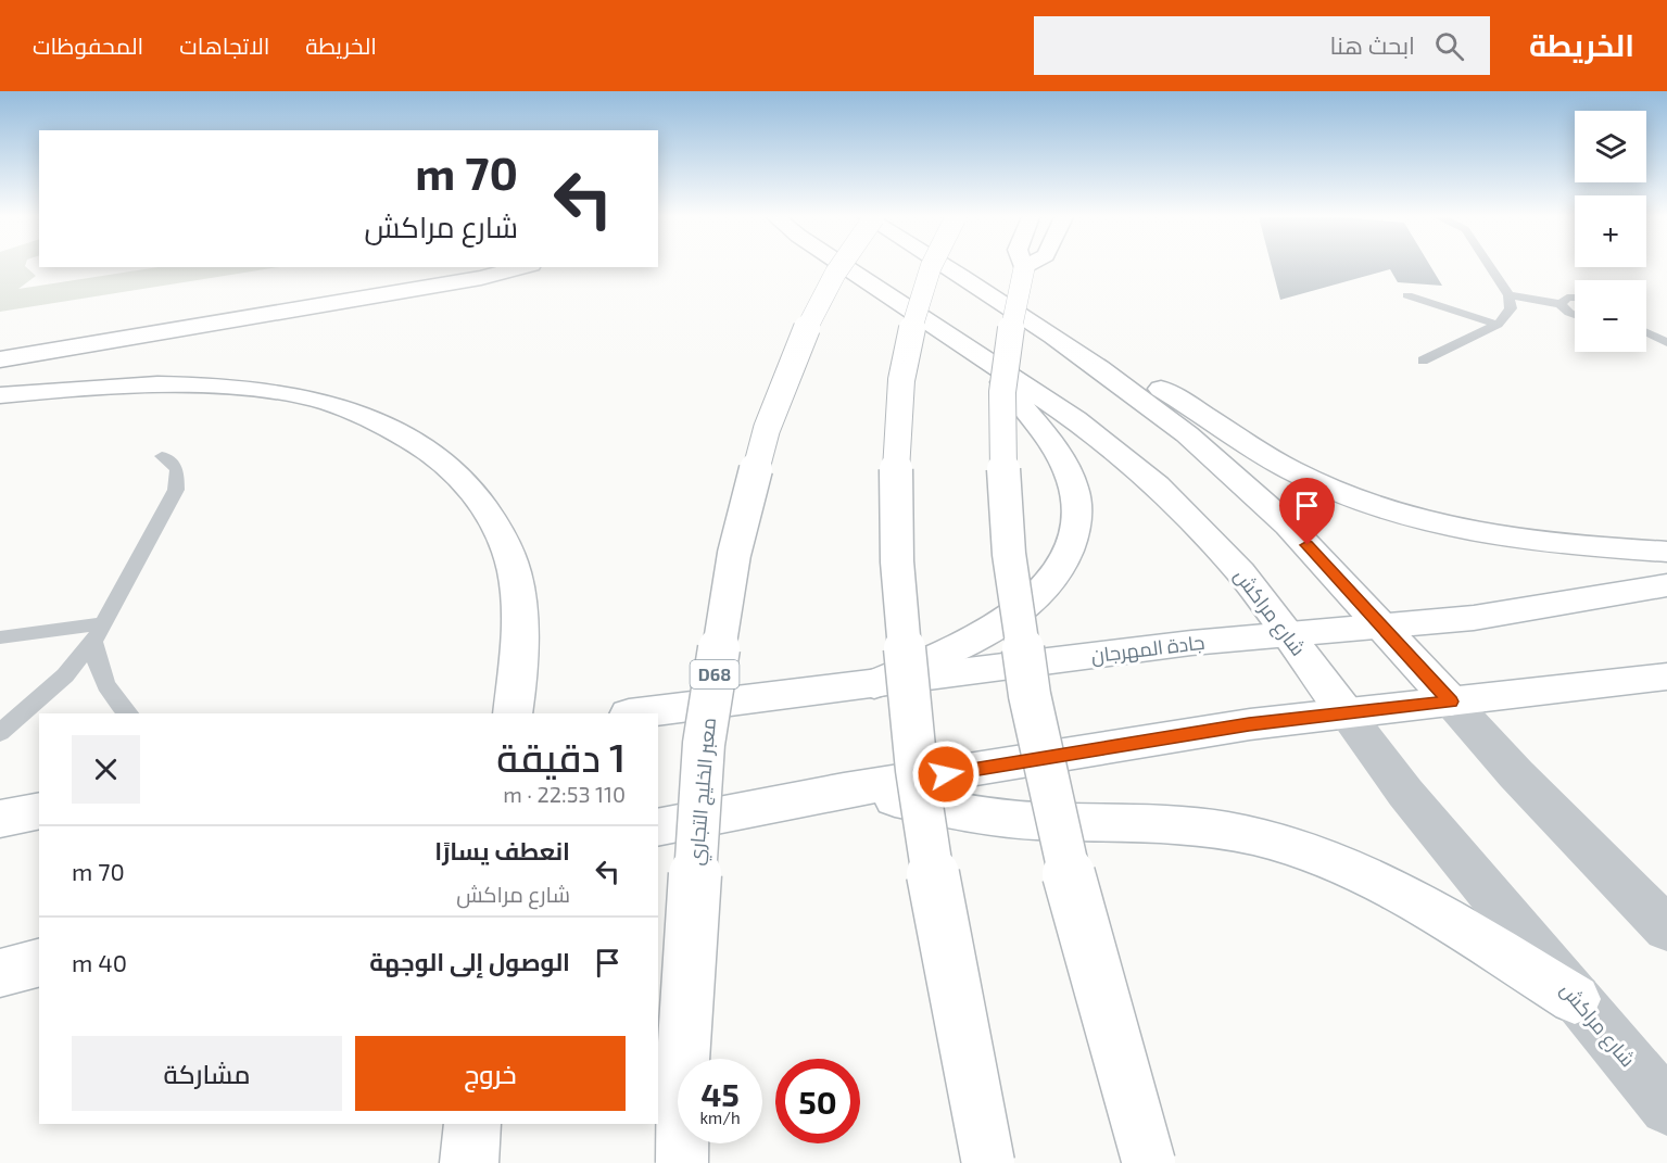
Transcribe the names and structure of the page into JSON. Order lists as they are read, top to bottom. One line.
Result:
{"streets":{"main road":["شارع مراكش","جادة المهرجان","D68","معبر الخليج التجاري"]},"crossings":[["شارع مراكش","جادة المهرجان"]],"page":{"header":"الخريطة","search":"ابحث هنا","nav":["الخريطة","الاتجاهات","المحفوظات"],"map_buttons":["+","−"],"turn":["70 m","شارع مراكش"],"heading":["1 دقيقة","110 m · 22:53"],"list":[{"name":"انعطف يسارًا","note":"شارع مراكش","value":"70 m"},{"name":"الوصول إلى الوجهة","value":"40 m"}],"buttons":["خروج","مشاركة"],"speed":"45 km/h","limit":"50"}}
